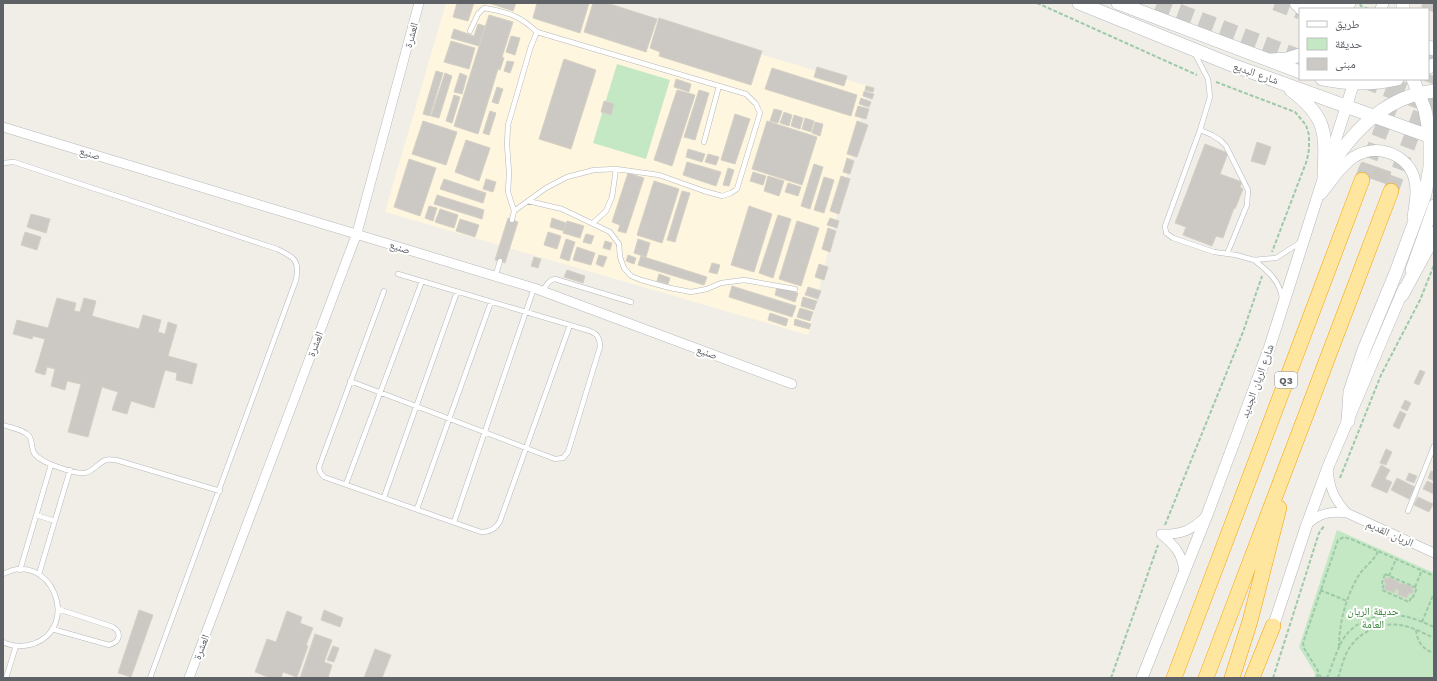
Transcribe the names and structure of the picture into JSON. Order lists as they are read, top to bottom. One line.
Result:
{"streets":{"highway":["Q3"],"main road":["شارع البديع"],"street":["العشرة","صنيع","شارع الريان الجديد","الريان القديم"]},"crossings":[["العشرة","صنيع"],["شارع البديع","شارع الريان الجديد"]],"parks":["حديقة الريان العامة"],"legend":["طريق","حديقة","مبنى"]}
